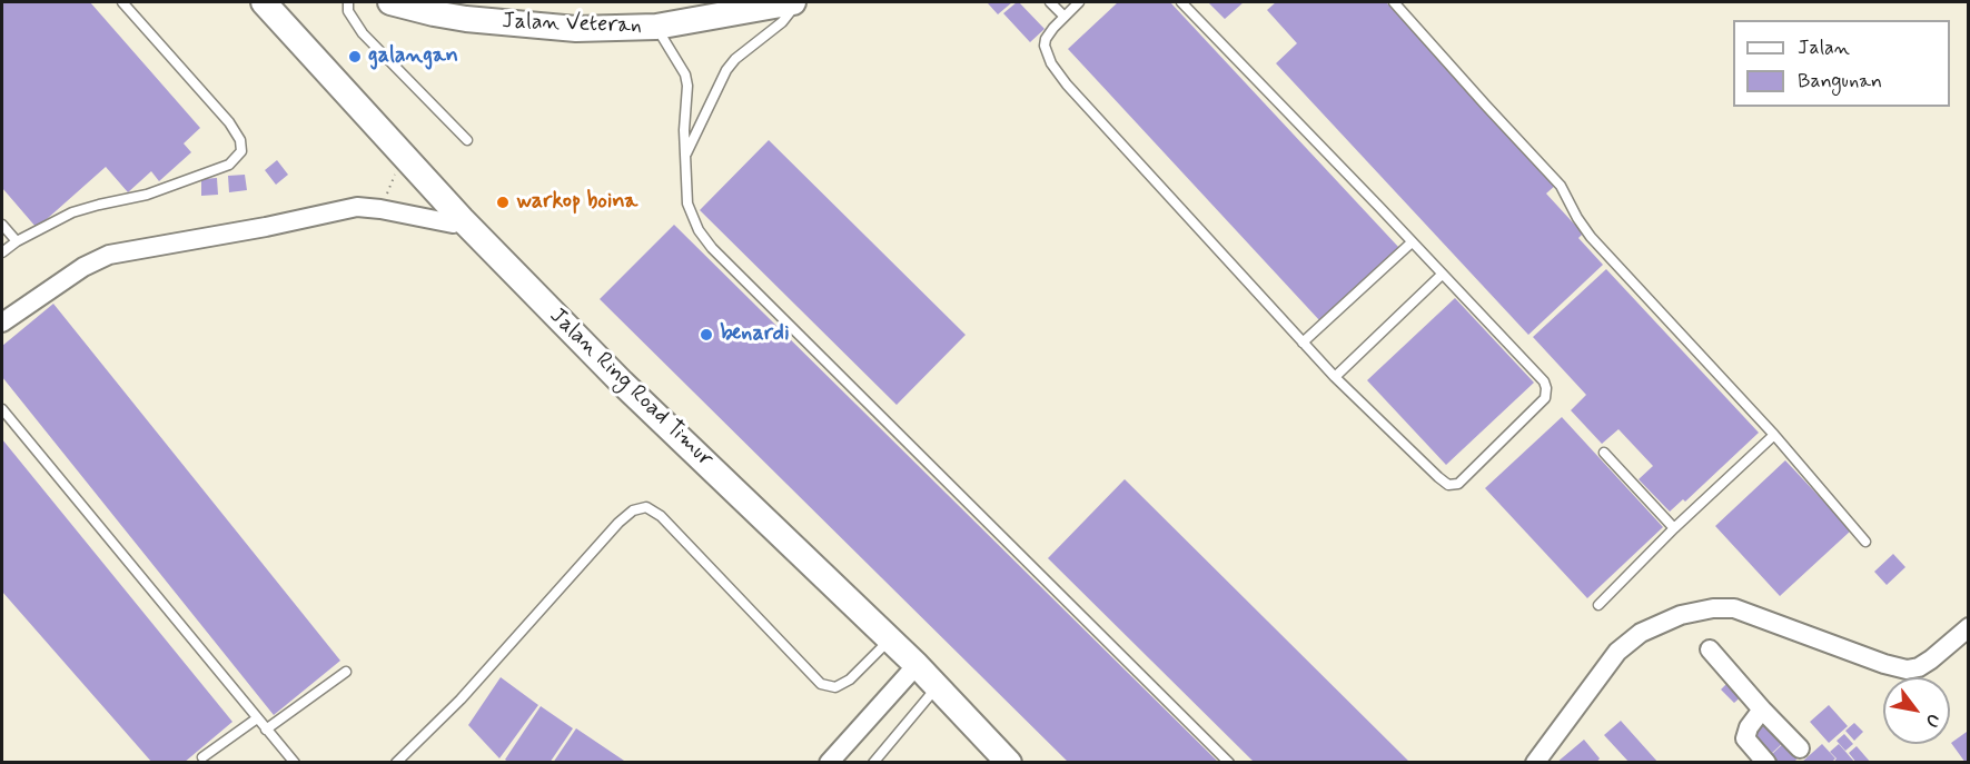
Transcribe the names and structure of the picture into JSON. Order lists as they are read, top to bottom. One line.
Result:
{"streets":{"street":["Jalan Veteran","Jalan Ring Road Timur"]},"places":["galangan","warkop boina","benardi"],"legend":["Jalan","Bangunan"],"north":"bottom right"}
